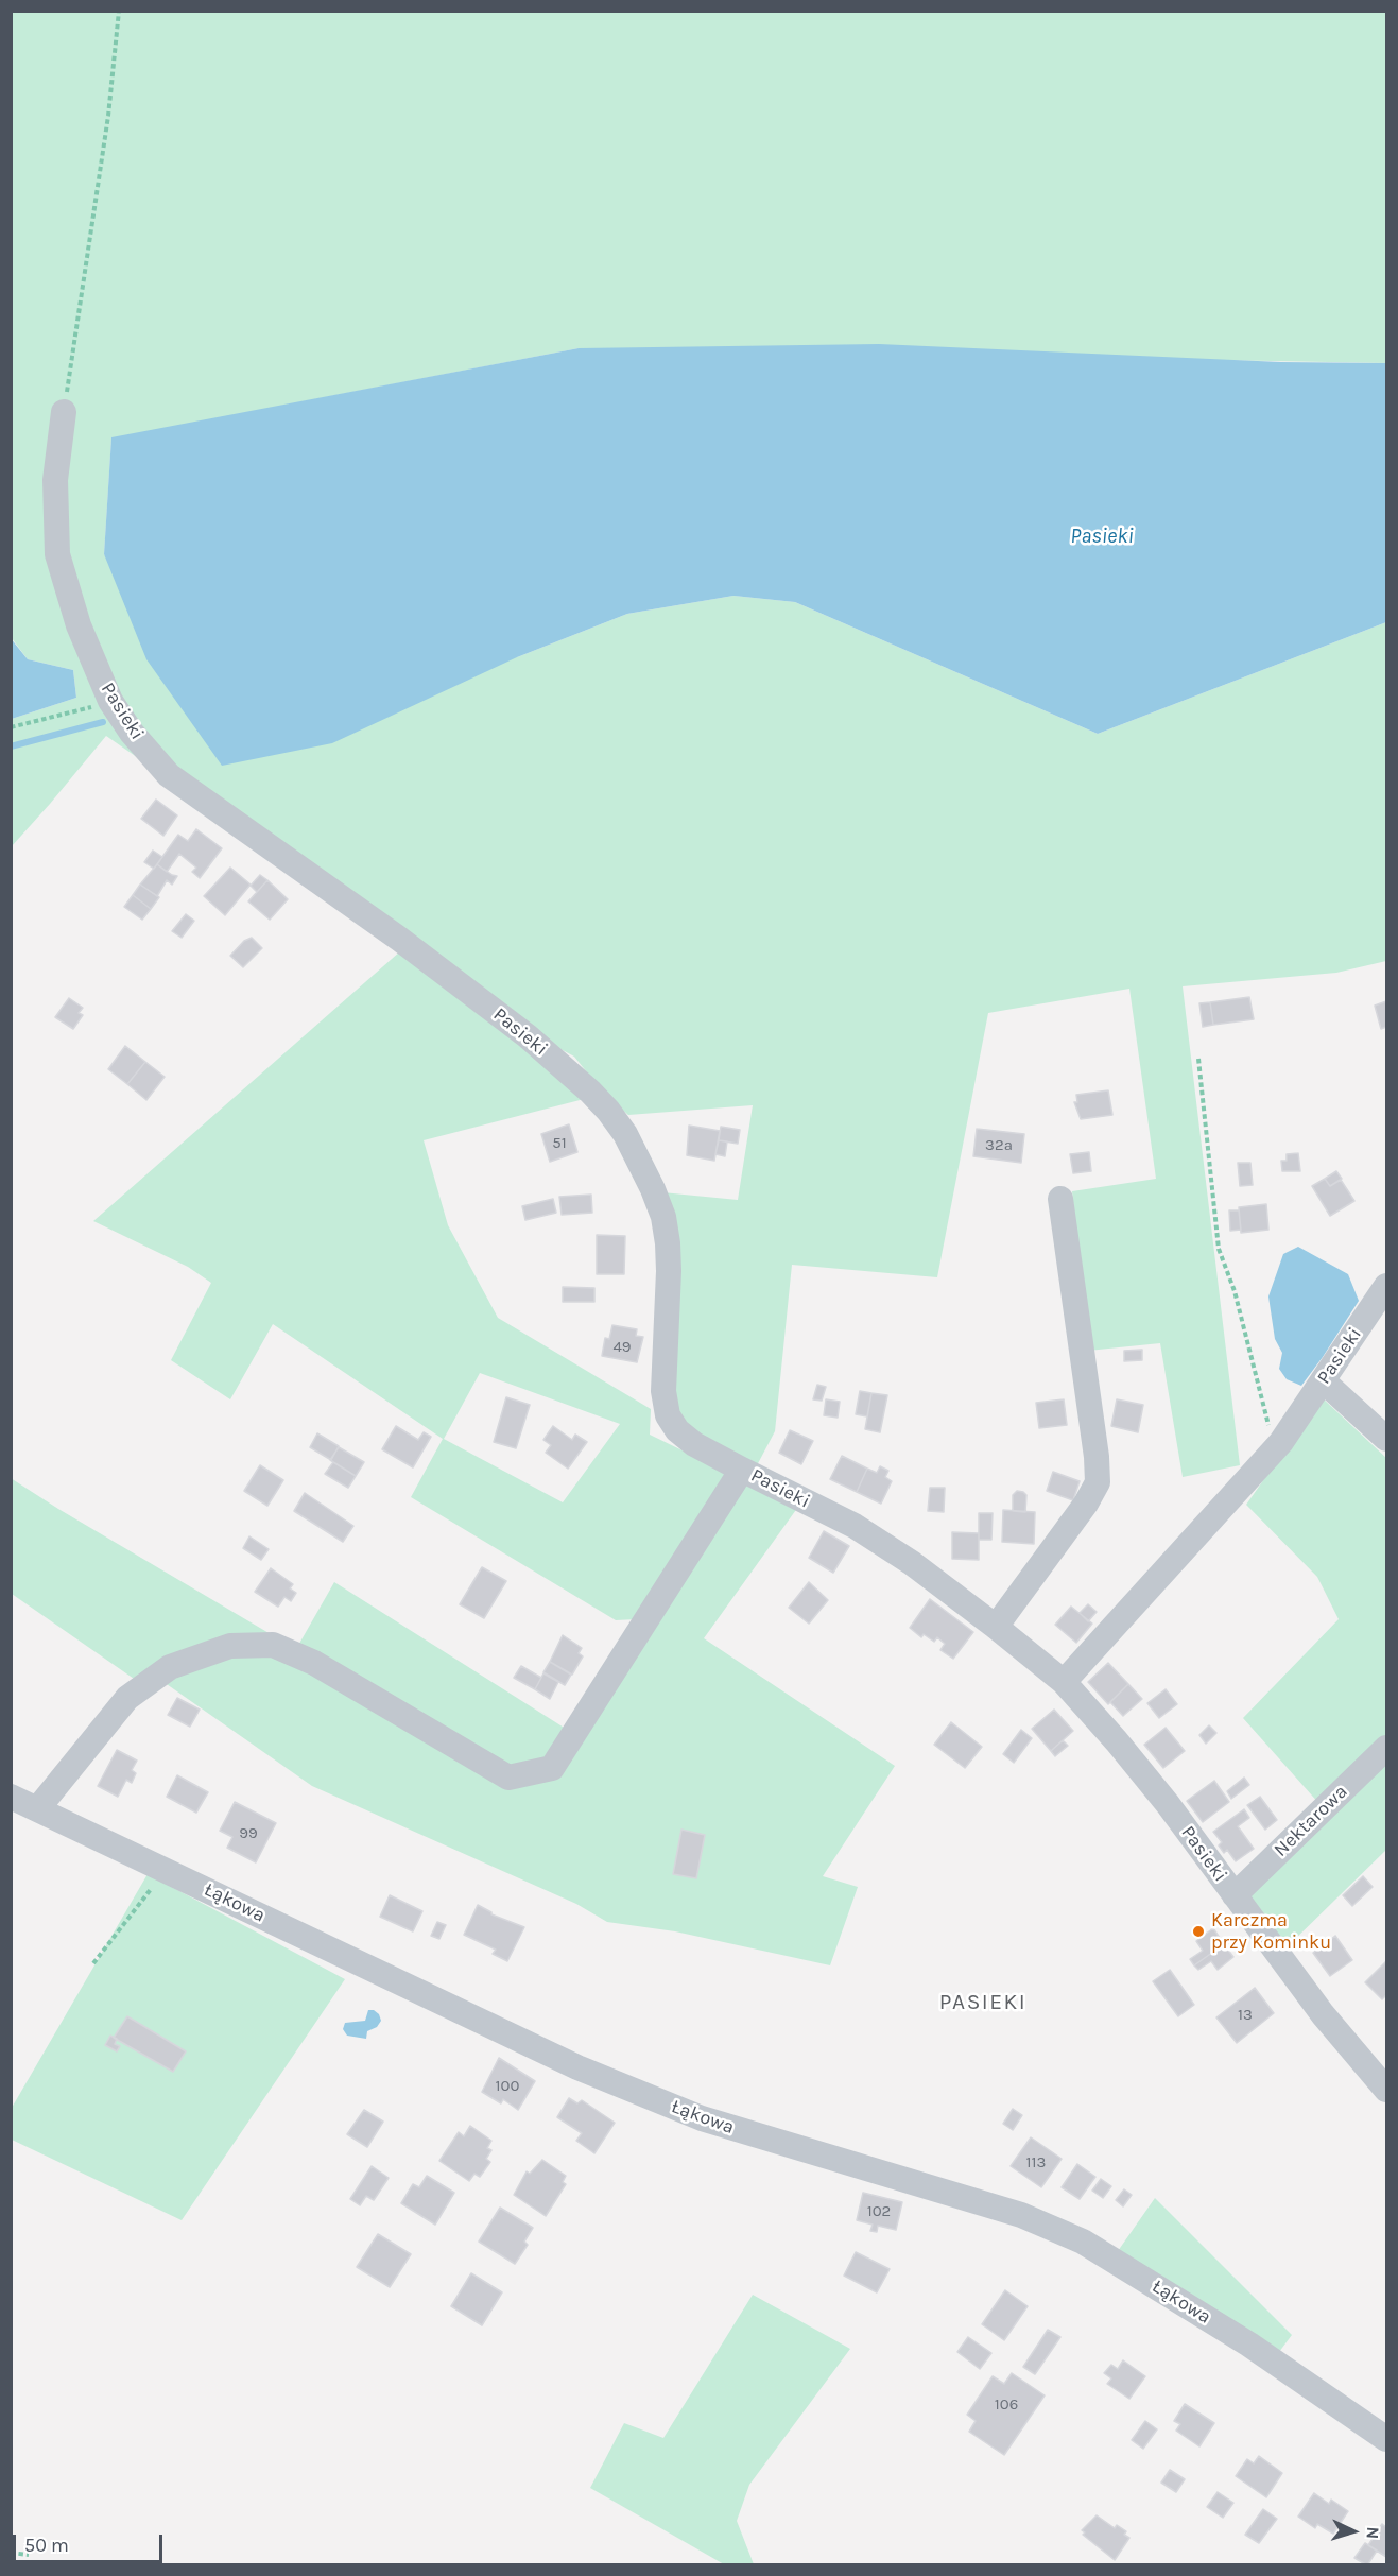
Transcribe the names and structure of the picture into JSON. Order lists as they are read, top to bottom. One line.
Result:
{"streets":{"street":["Pasieki","Nektarowa","Łąkowa"]},"crossings":[["Pasieki","Nektarowa"]],"districts":["PASIEKI"],"water":["Pasieki"],"places":["Karczma przy Kominku"],"house_numbers":["51","32a","49","99","13","100","113","102","106"],"scale_bar":"50 m","north":"right"}
